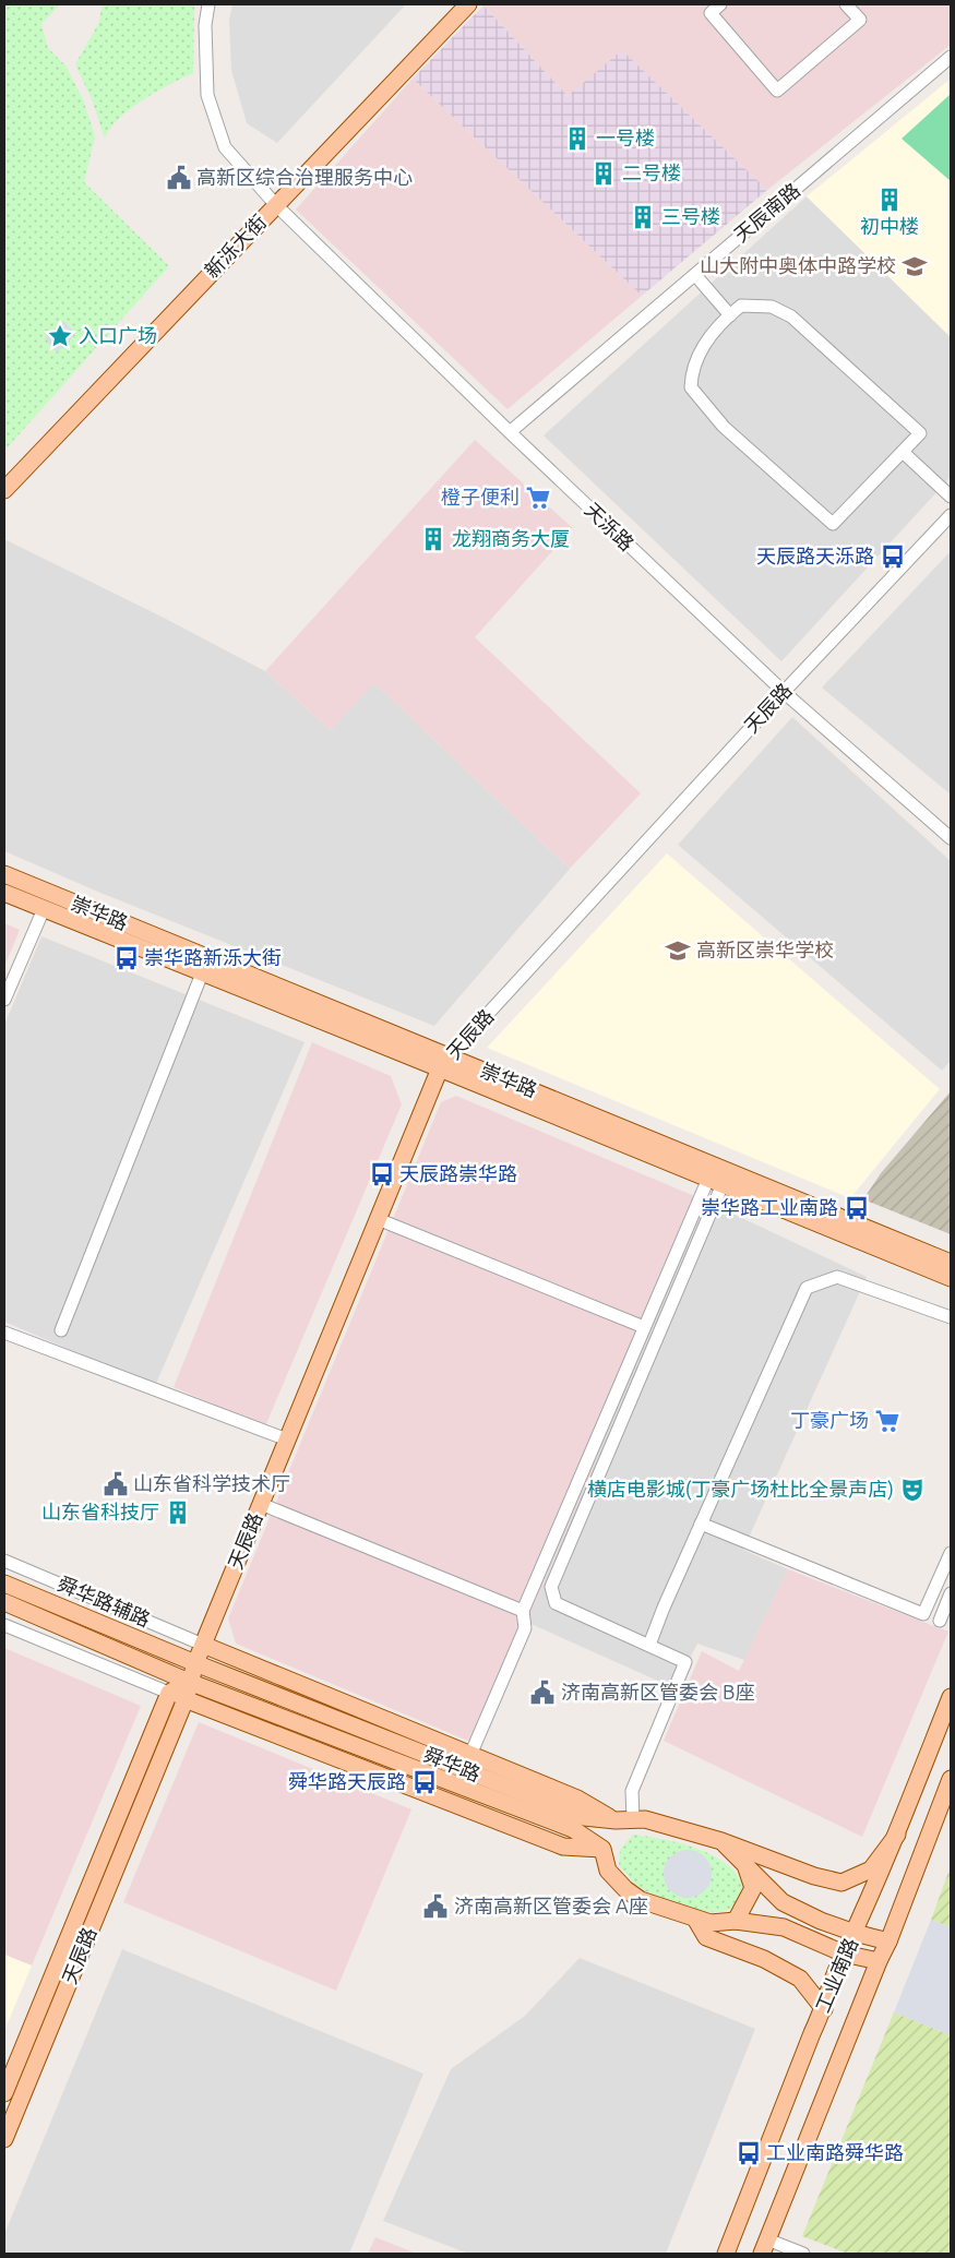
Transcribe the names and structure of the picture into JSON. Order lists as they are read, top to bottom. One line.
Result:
{"streets":{"main road":["新泺大街","天辰路","崇华路","舜华路","工业南路"],"street":["天辰南路","天泺路","舜华路辅路"]},"crossings":[["天辰南路","天泺路"],["新泺大街","天泺路"],["天泺路","天辰路"],["天辰路","崇华路"],["天辰路","舜华路辅路"],["天辰路","舜华路"],["舜华路","工业南路"]],"places":{"building":["一号楼","二号楼","初中楼","三号楼","龙翔商务大厦","山东省科技厅"],"public building":["高新区综合治理服务中心","山东省科学技术厅","济南高新区管委会 B座","济南高新区管委会 A座"],"school or university":["山大附中奥体中路学校","高新区崇华学校"],"place":["入口广场"],"supermarket":["橙子便利","丁豪广场"],"bus stop":["天辰路天泺路","崇华路新泺大街","天辰路崇华路","崇华路工业南路","舜华路天辰路","工业南路舜华路"],"theatre":["横店电影城(丁豪广场杜比全景声店)"]}}
